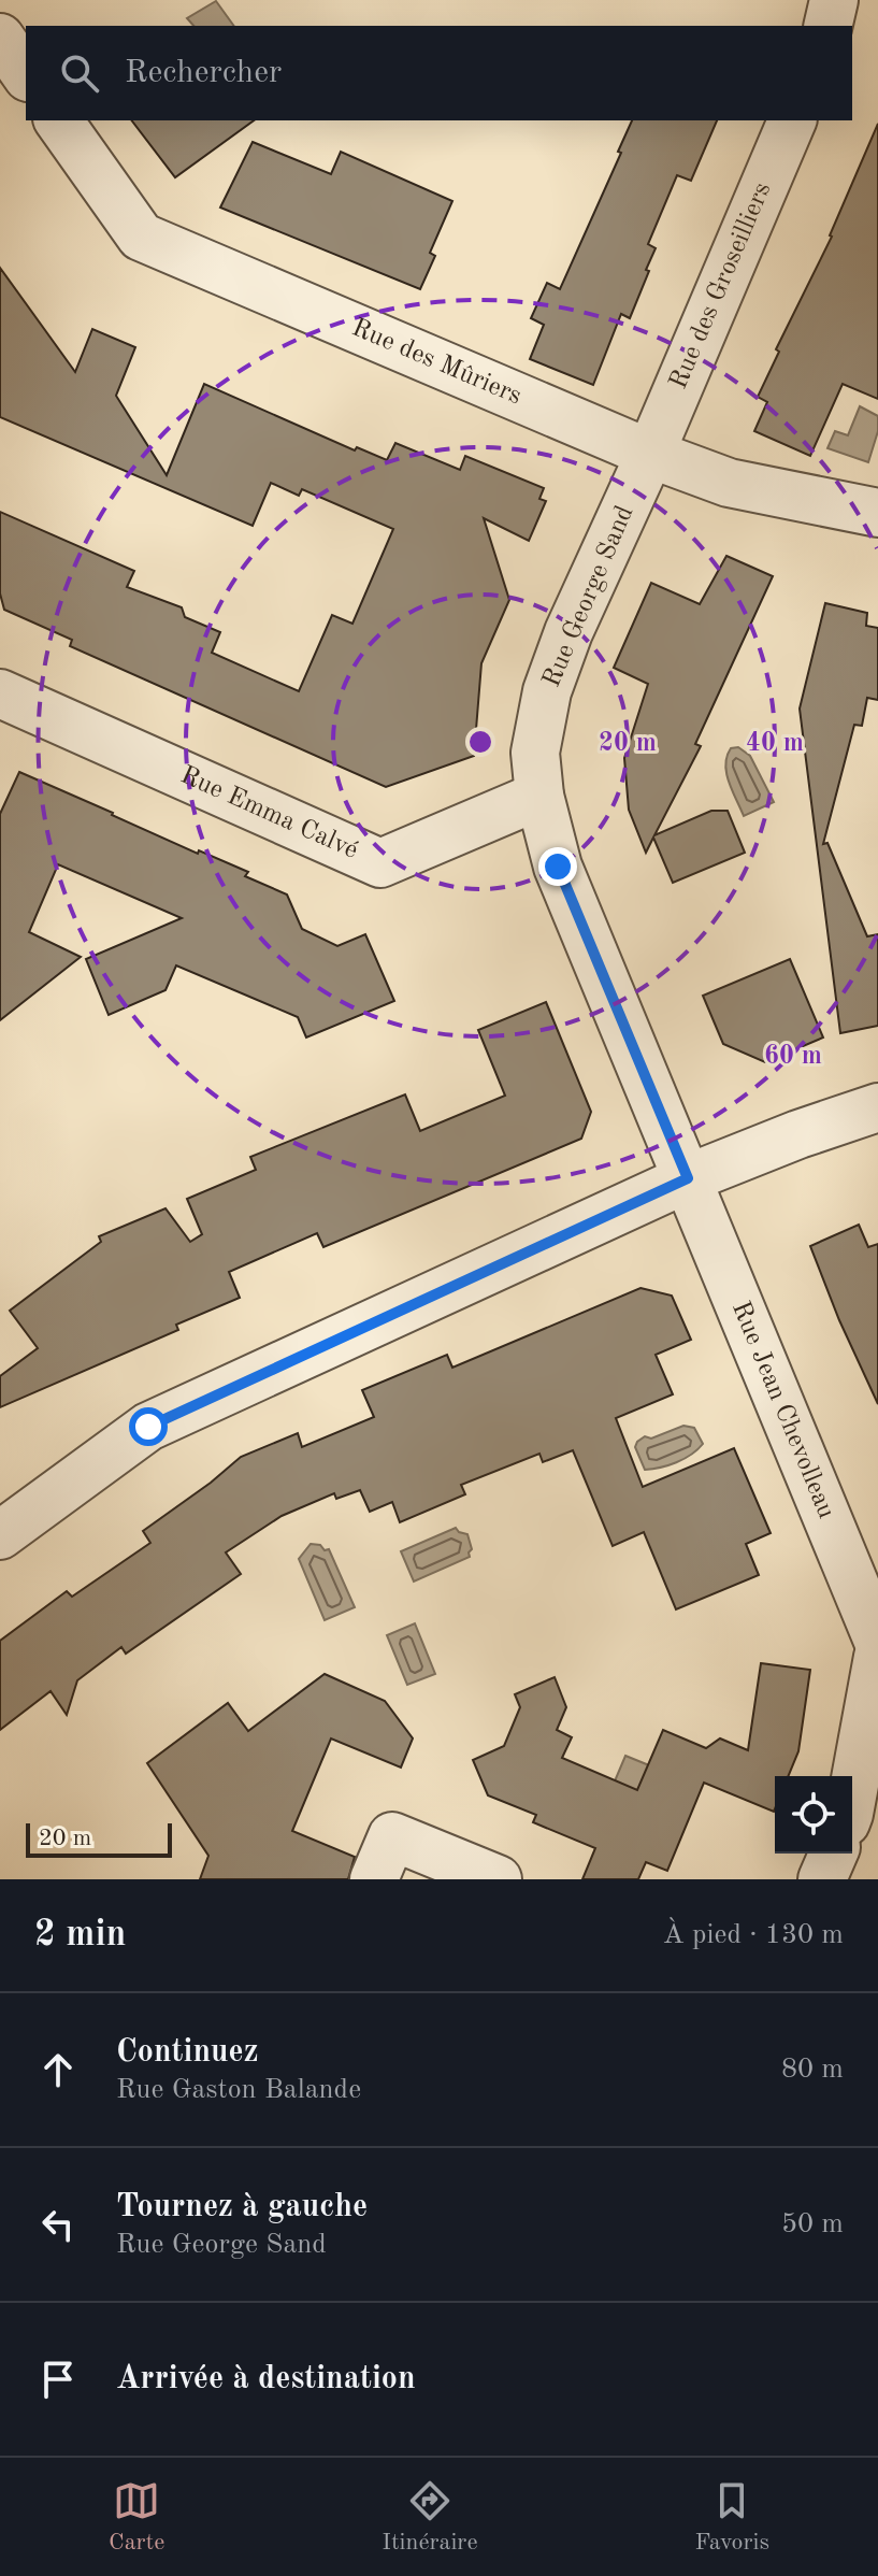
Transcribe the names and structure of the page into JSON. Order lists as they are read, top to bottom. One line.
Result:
{"streets":{"street":["Rue des Groseilliers","Rue des Mûriers","Rue George Sand","Rue Emma Calvé","Rue Jean Chevolleau"]},"crossings":[["Rue des Groseilliers","Rue des Mûriers"],["Rue des Groseilliers","Rue George Sand"],["Rue des Mûriers","Rue George Sand"],["Rue George Sand","Rue Emma Calvé"],["Rue George Sand","Rue Jean Chevolleau"]],"scale_bar":"20 m","page":{"search":"Rechercher","scale":"20 m","heading":["2 min","À pied · 130 m"],"list":[["Continuez","Rue Gaston Balande","80 m"],["Tournez à gauche","Rue George Sand","50 m"],"Arrivée à destination"],"nav":["Carte","Itinéraire","Favoris"]},"rings":["20 m","40 m","60 m"]}
